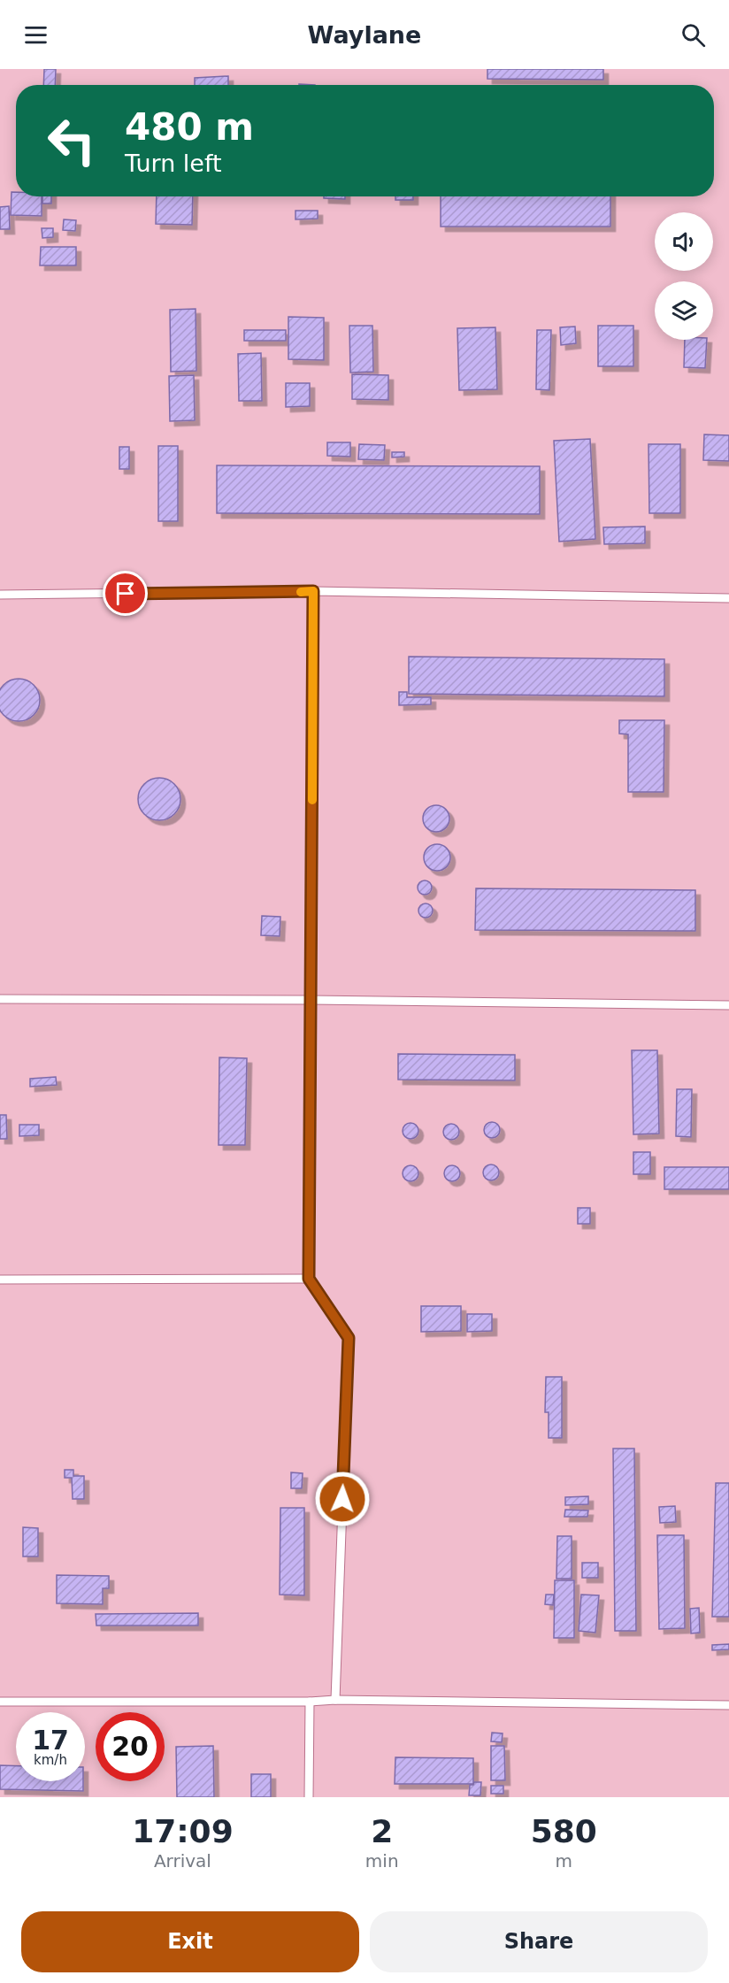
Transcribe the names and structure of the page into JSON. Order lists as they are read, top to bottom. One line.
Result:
{"page":{"header":"Waylane","turn":["480 m","Turn left"],"speed":"17 km/h","limit":"20","eta":["17:09","Arrival","2","min","580","m"],"buttons":["Exit","Share"]}}
